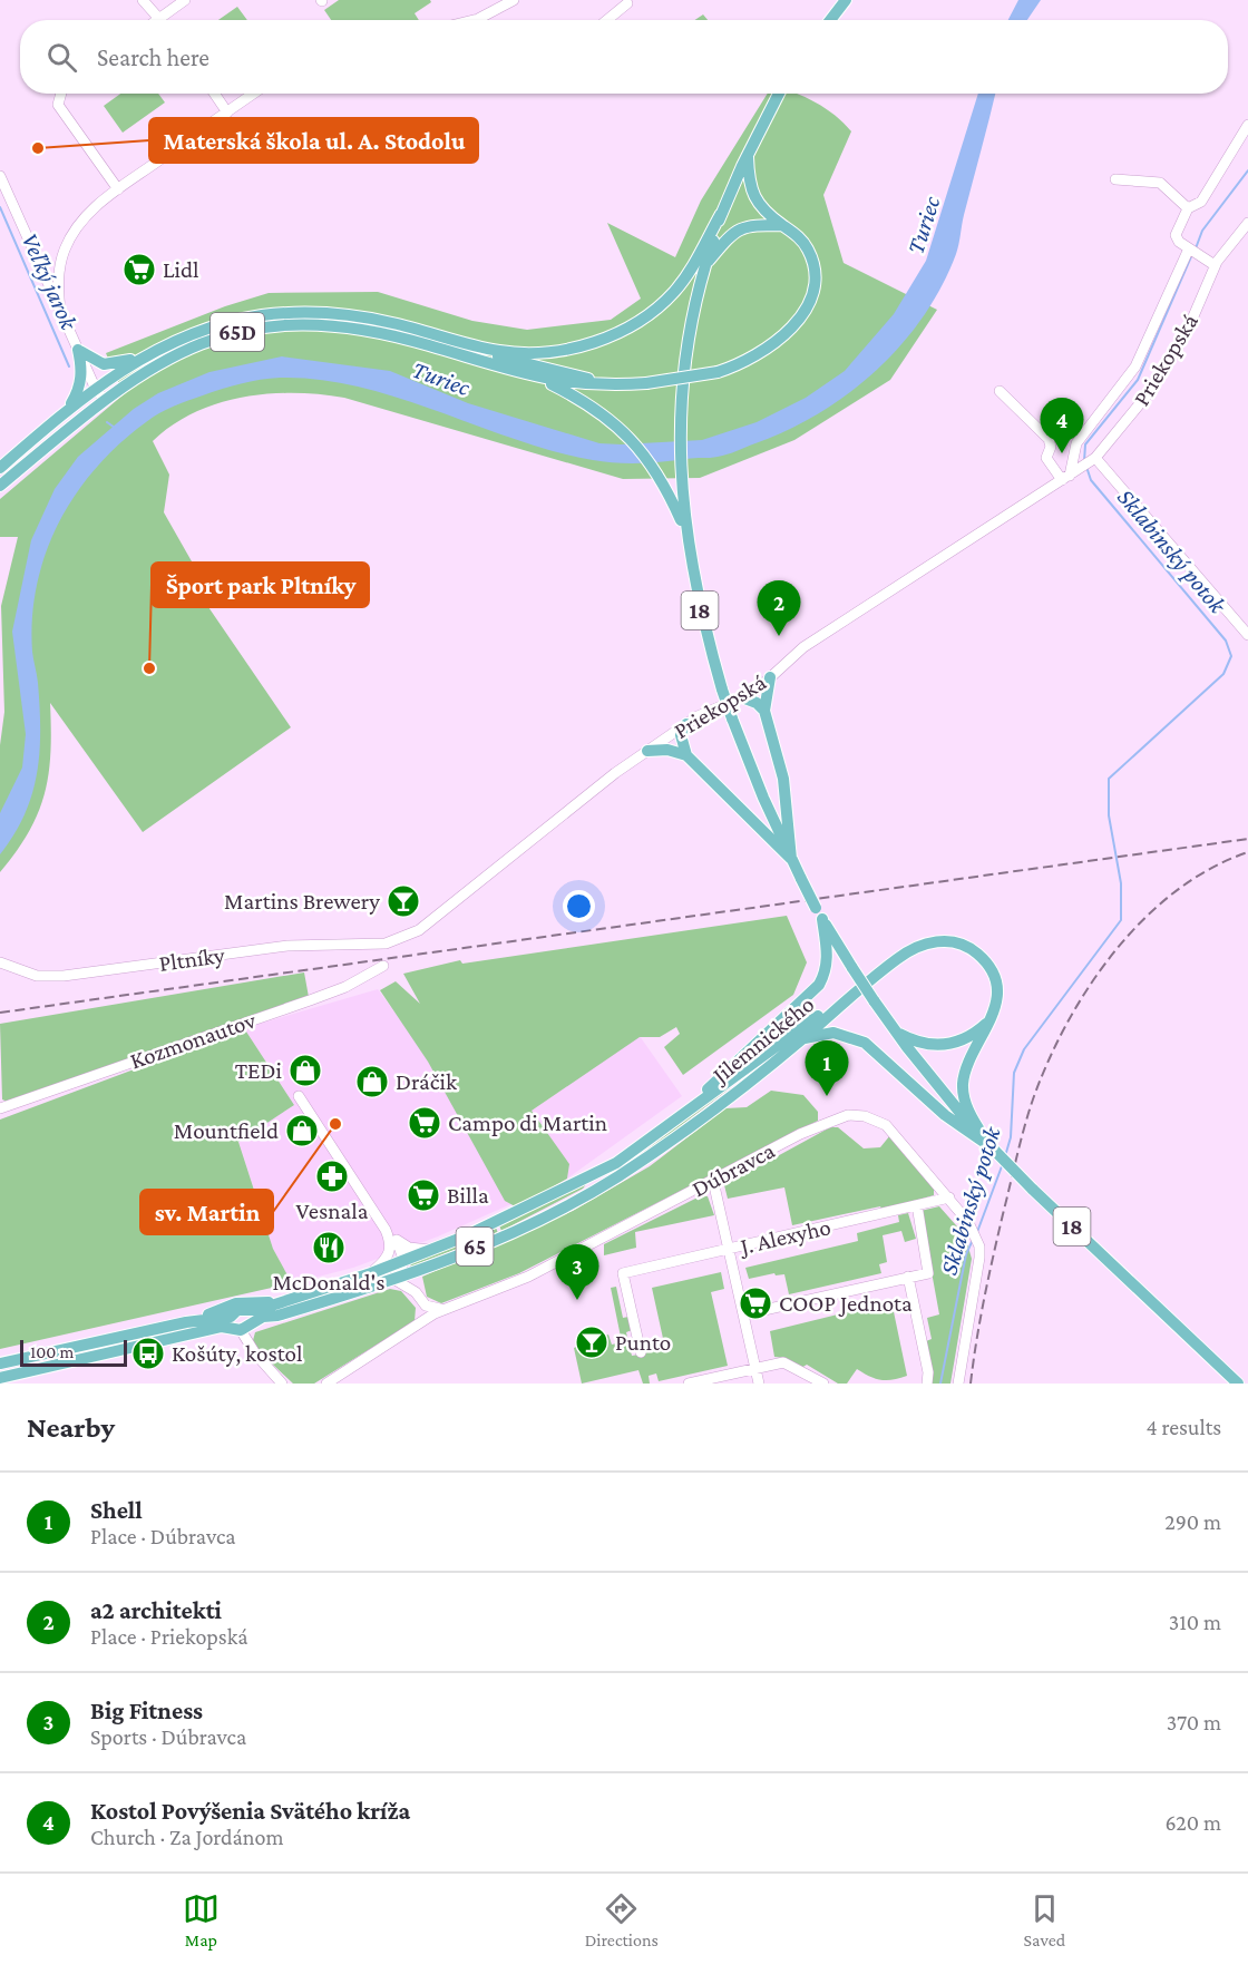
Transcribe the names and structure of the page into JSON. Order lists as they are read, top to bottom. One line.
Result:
{"streets":{"main road":["65D","18","Jilemnického","65"],"street":["Priekopská","Pltníky","Kozmonautov","Dúbravca","J. Alexyho"]},"crossings":[["Priekopská","Pltníky"],["Dúbravca","J. Alexyho"]],"water":["Turiec","Veľký jarok","Sklabinský potok"],"places":{"other":["Materská škola ul. A. Stodolu","Šport park Pltníky","sv. Martin"],"supermarket":["Lidl","Campo di Martin","Billa","COOP Jednota"],"bar":["Martins Brewery","Punto"],"shop":["TEDi","Dráčik","Mountfield"],"pharmacy":["Vesnala"],"restaurant":["McDonald's"],"bus stop":["Košúty, kostol"]},"scale_bar":"100 m","page":{"search":"Search here","pins":["4","2","1","3"],"scale":"100 m","heading":["Nearby","4 results"],"list":[{"mark":"1","name":"Shell","note":"Place · Dúbravca","value":"290 m"},{"mark":"2","name":"a2 architekti","note":"Place · Priekopská","value":"310 m"},{"mark":"3","name":"Big Fitness","note":"Sports · Dúbravca","value":"370 m"},{"mark":"4","name":"Kostol Povýšenia Svätého kríža","note":"Church · Za Jordánom","value":"620 m"}],"nav":["Map","Directions","Saved"]}}
